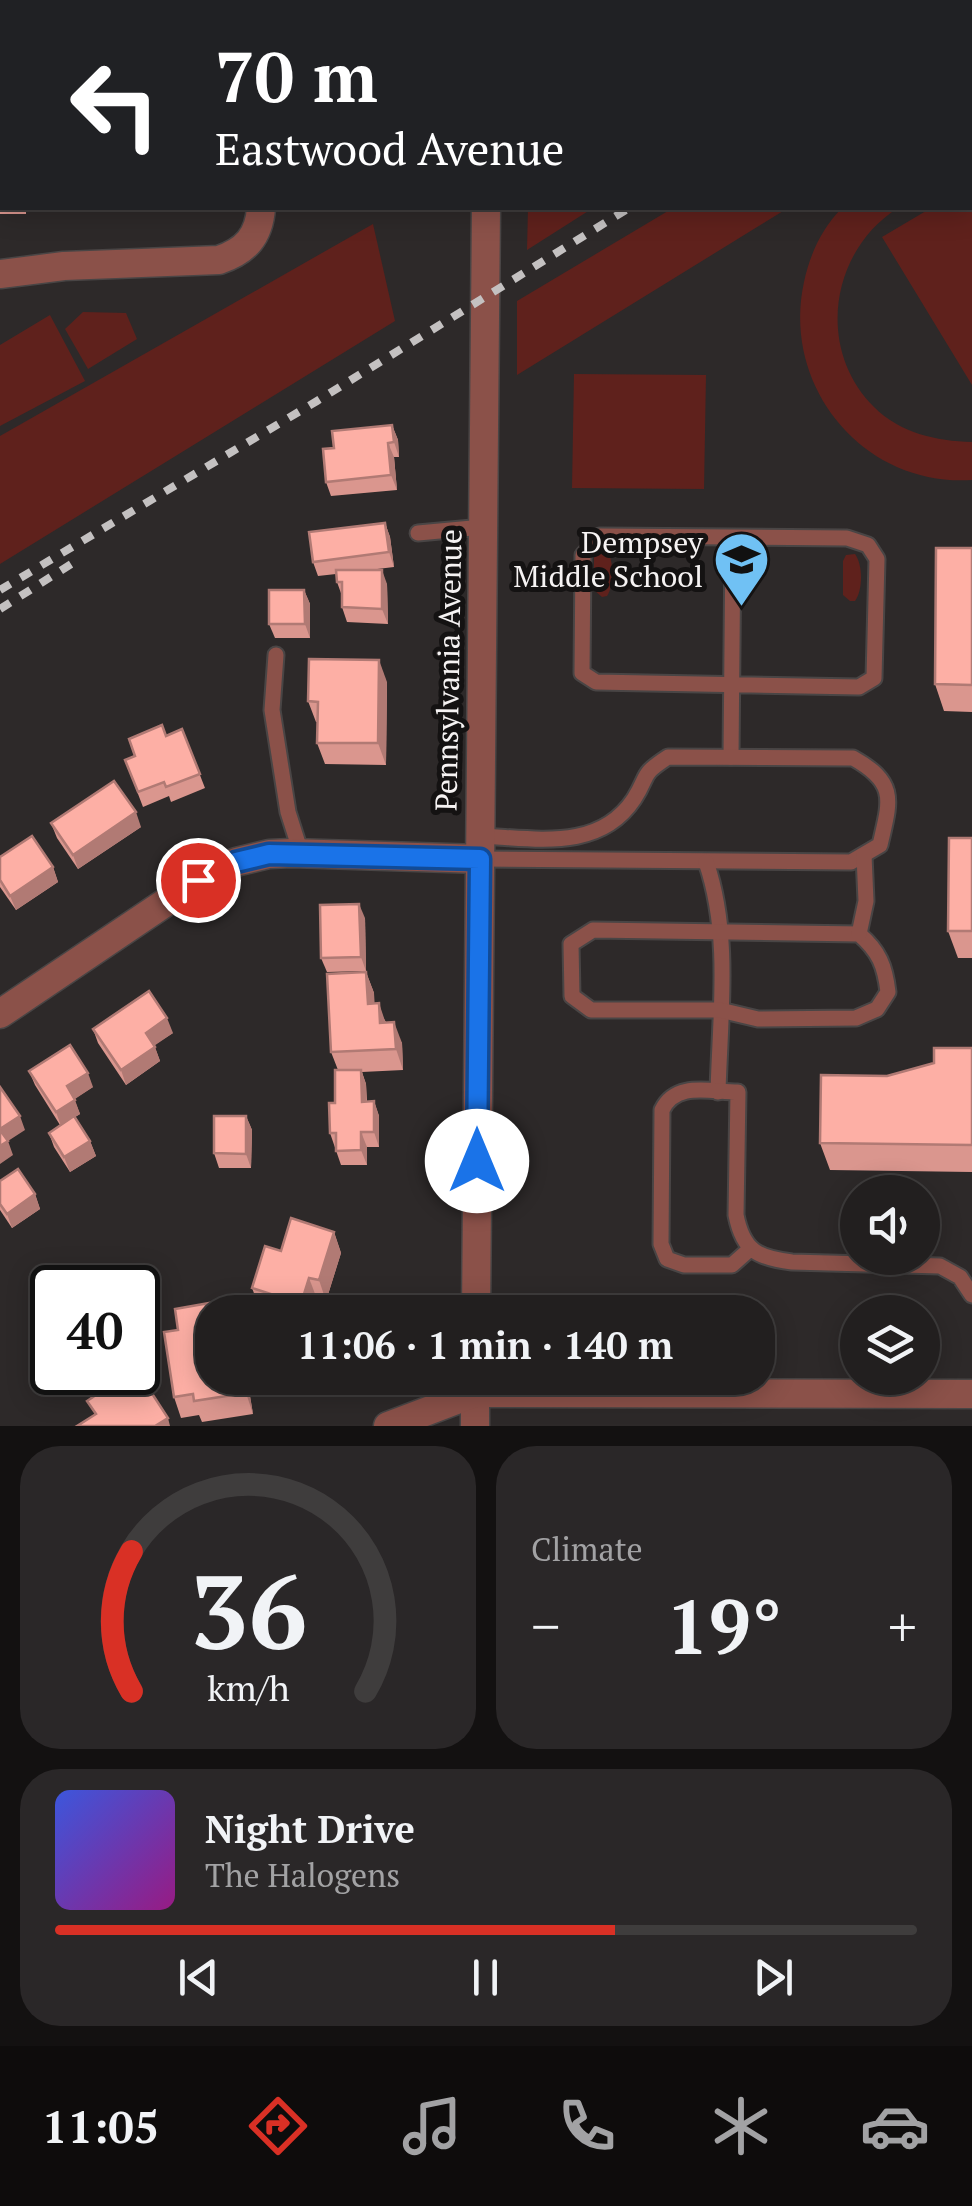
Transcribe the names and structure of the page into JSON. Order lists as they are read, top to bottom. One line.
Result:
{"streets":{"street":["Pennsylvania Avenue"]},"places":{"school or university":["Dempsey Middle School"]},"page":{"turn":["70 m","Eastwood Avenue"],"limit":"40","trip":"11:06 · 1 min · 140 m","tile":"Climate","heat":["−","19°","+"],"song":["Night Drive","The Halogens"],"tabs":"11:05","gauge":["36","km/h"]}}
